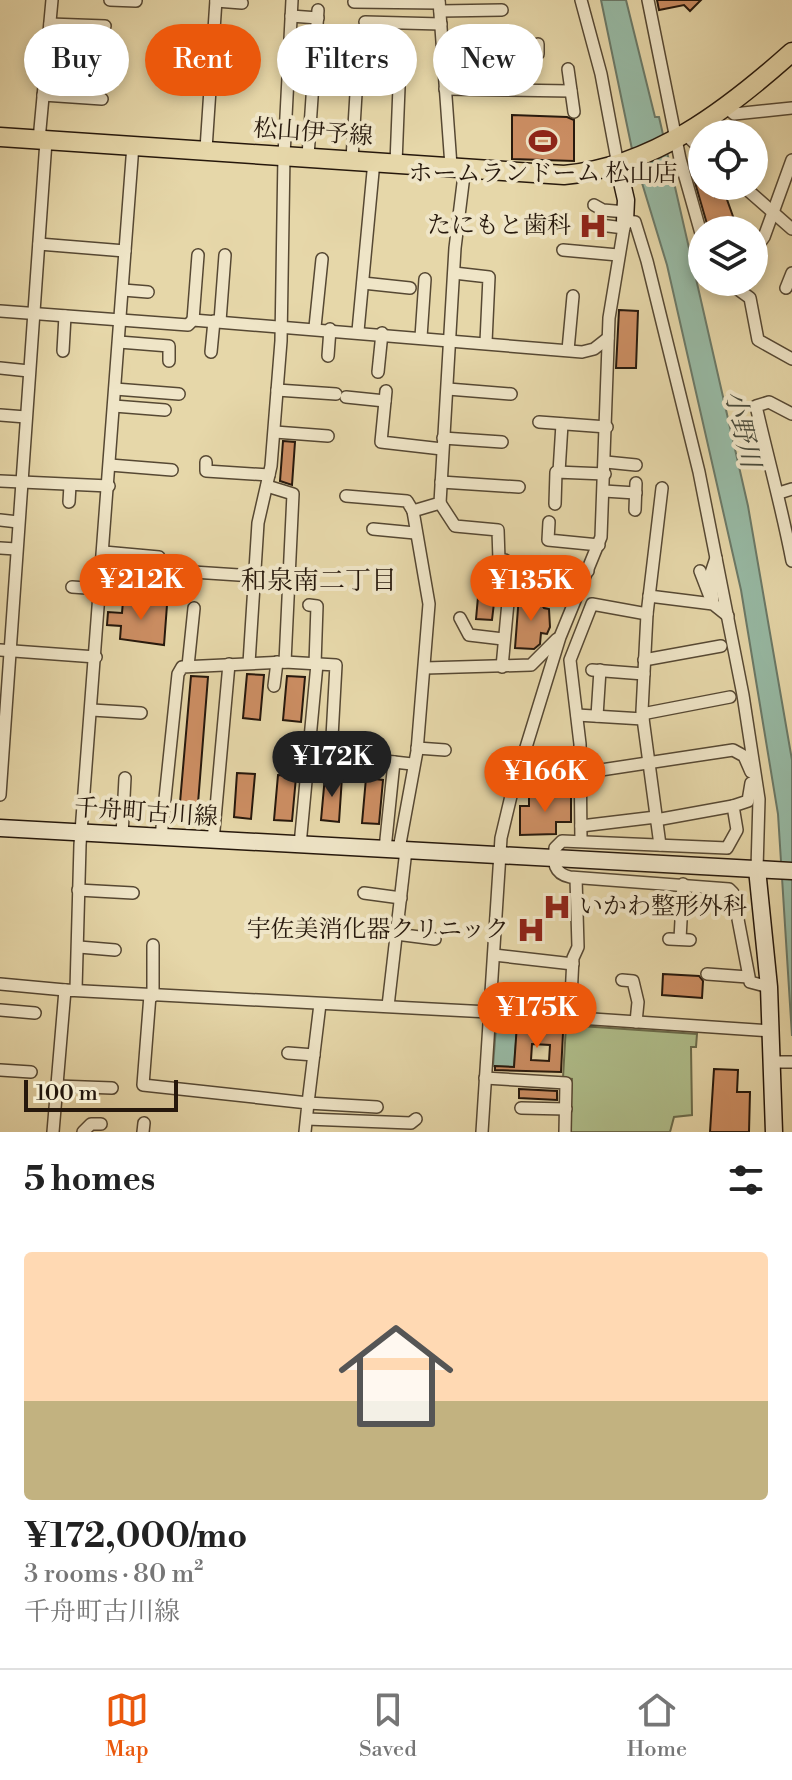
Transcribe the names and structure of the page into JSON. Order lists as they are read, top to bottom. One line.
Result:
{"streets":{"main road":["松山伊予線"],"street":["千舟町古川線"]},"districts":["和泉南二丁目"],"water":["小野川"],"places":{"sports":["ホームランドーム 松山店"],"hospital":["たにもと歯科","いかわ整形外科","宇佐美消化器クリニック"]},"scale_bar":"100 m","page":{"chip":["Buy","Rent","Filters","New"],"price":["¥212K","¥135K","¥172K","¥166K","¥175K"],"scale":"100 m","heading":"5 homes","list":[{"name":"¥172,000/mo","note":"3 rooms · 80 m² · 千舟町古川線"}],"tabs":["Map","Saved","Home"]}}
